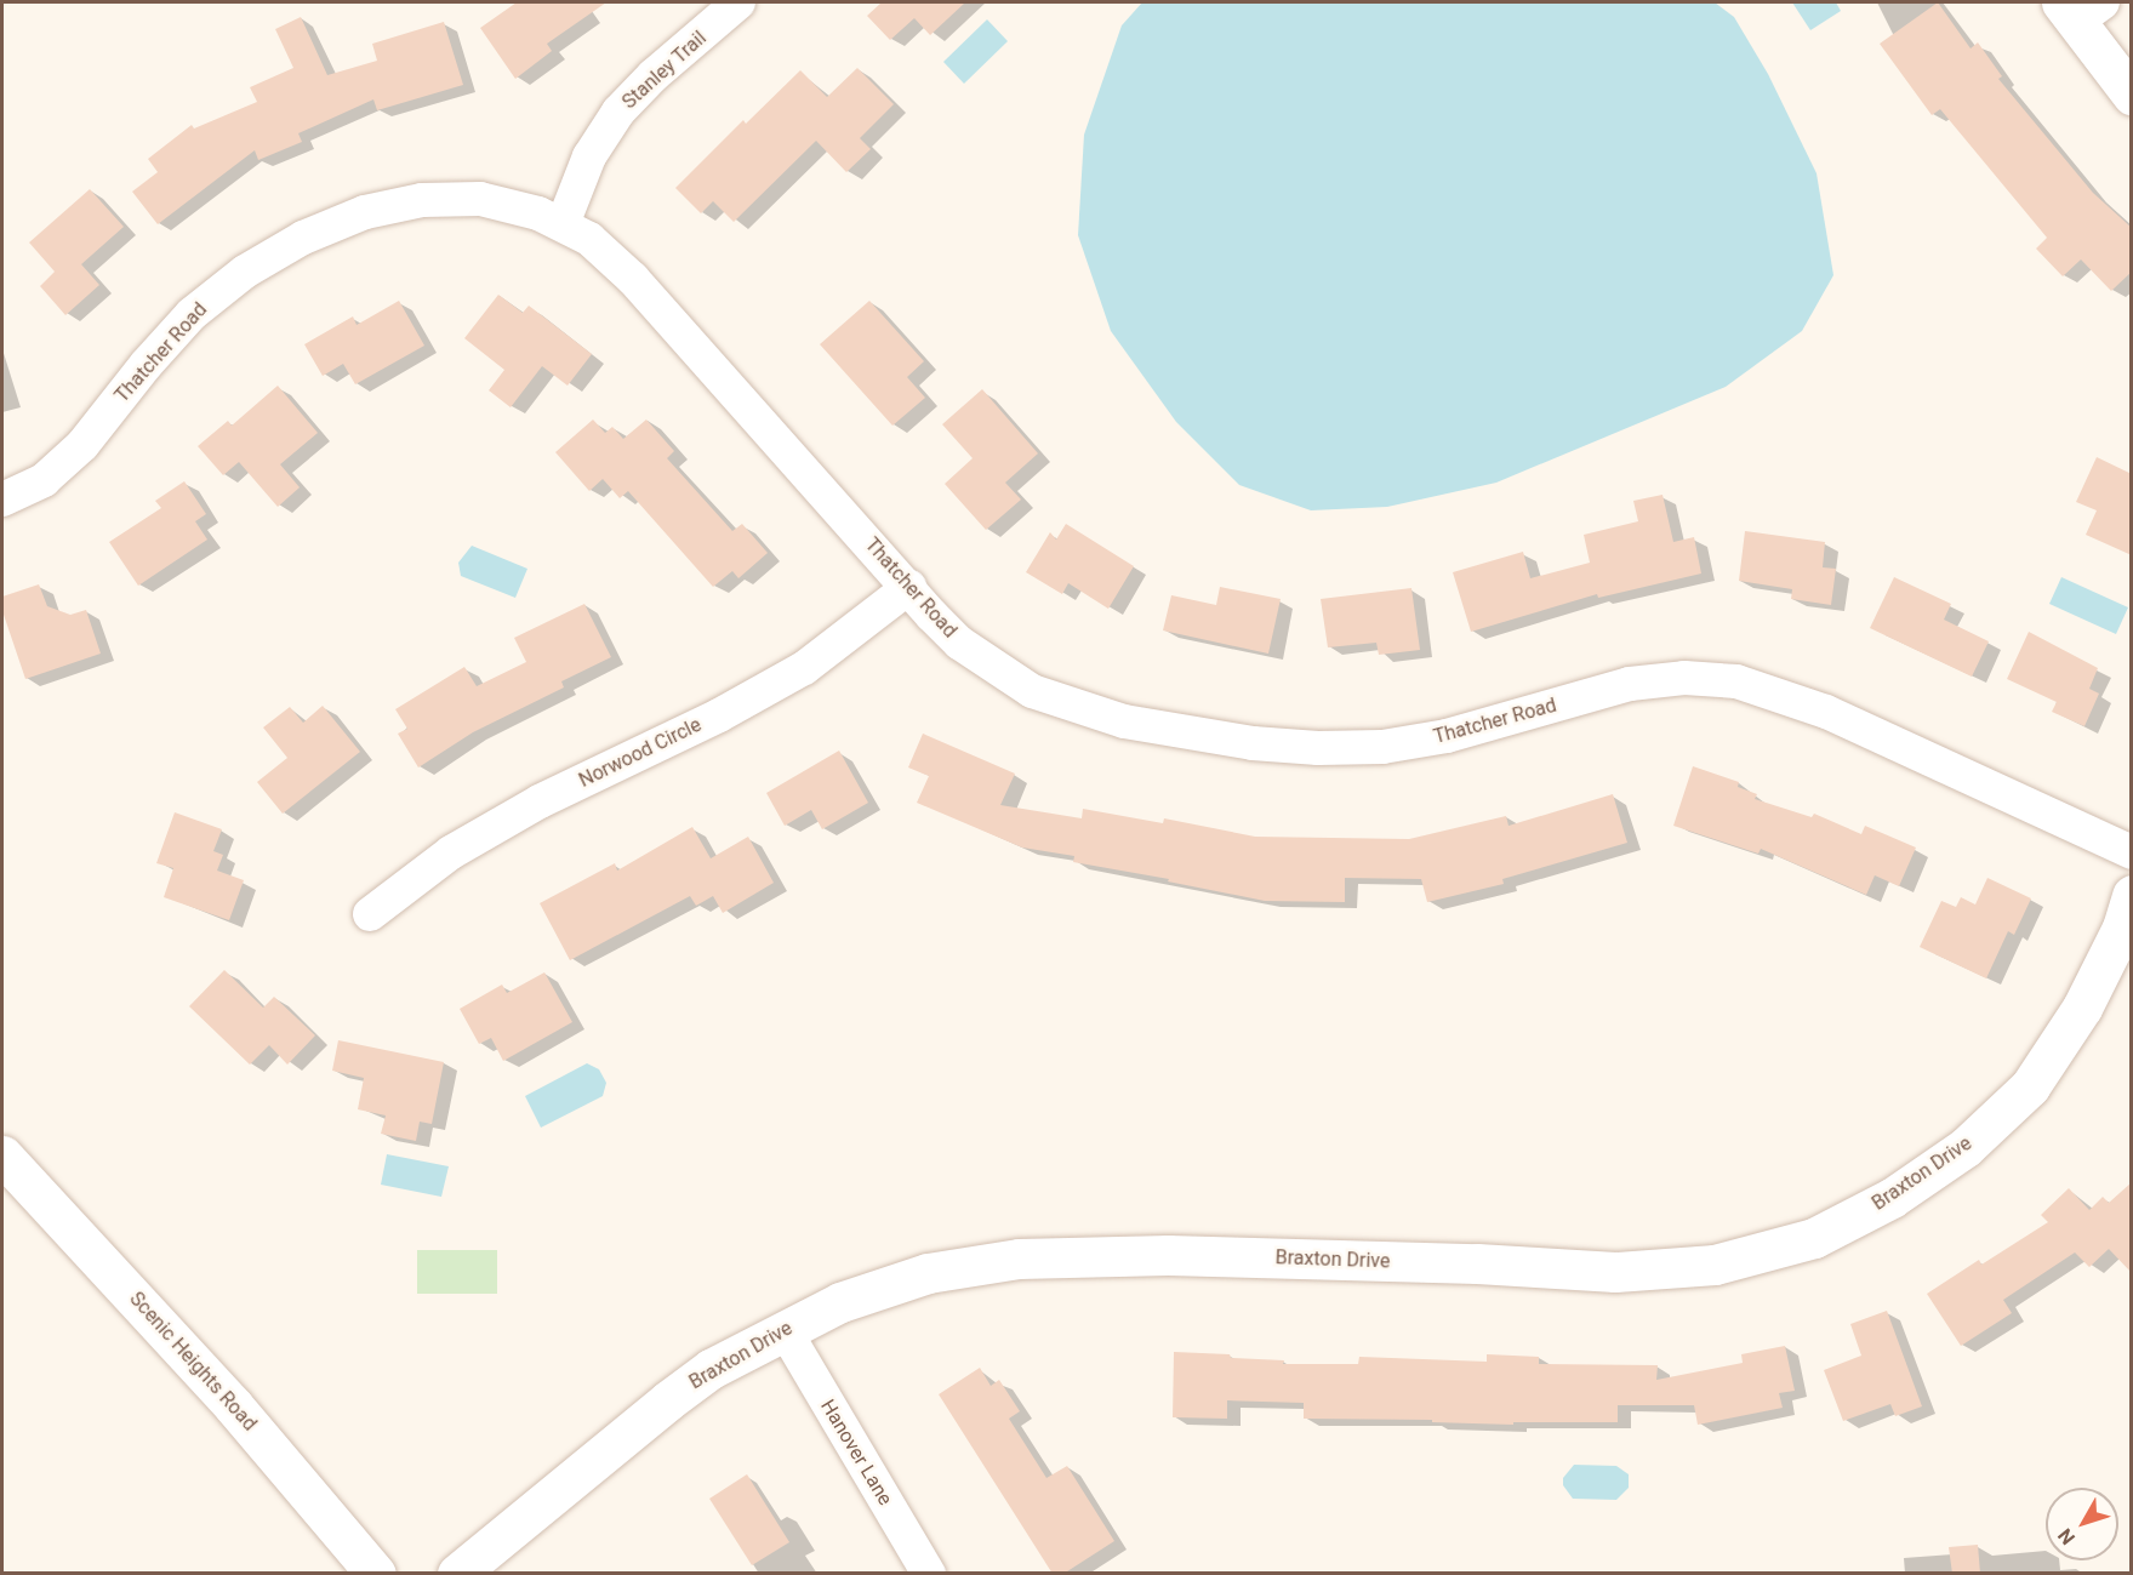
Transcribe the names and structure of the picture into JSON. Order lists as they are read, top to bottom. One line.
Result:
{"streets":{"street":["Stanley Trail","Thatcher Road","Norwood Circle","Braxton Drive","Scenic Heights Road","Hanover Lane"]},"crossings":[["Stanley Trail","Thatcher Road"],["Thatcher Road","Norwood Circle"],["Braxton Drive","Hanover Lane"]],"north":"bottom left"}
